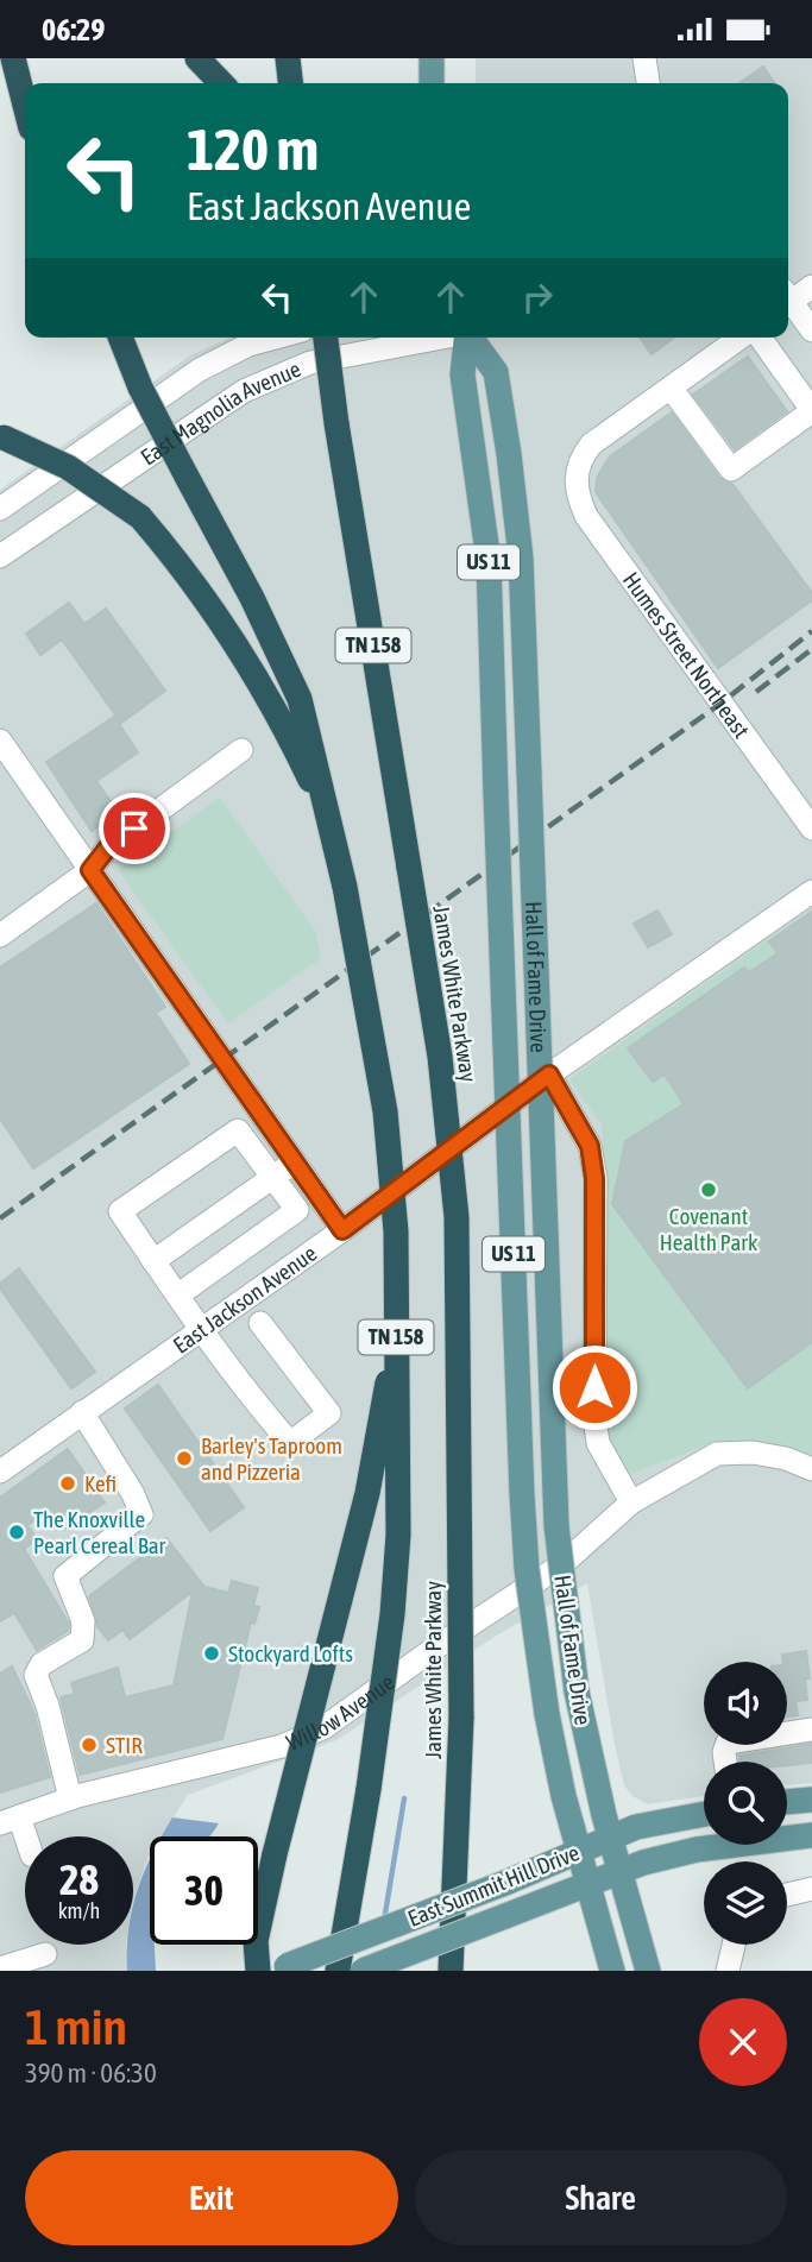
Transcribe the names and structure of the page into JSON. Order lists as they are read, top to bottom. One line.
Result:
{"streets":{"highway":["TN 158","James White Parkway"],"main road":["US 11","Hall of Fame Drive","East Summit Hill Drive"],"street":["East Magnolia Avenue","Humes Street Northeast","East Jackson Avenue","Willow Avenue"]},"crossings":[["Hall of Fame Drive","East Summit Hill Drive"]],"places":["Covenant Health Park","Barley's Taproom and Pizzeria","Kefi","The Knoxville Pearl Cereal Bar","Stockyard Lofts","STIR"],"page":{"status":"06:29","turn":["120 m","East Jackson Avenue"],"speed":"28 km/h","limit":"30","heading":["1 min","390 m · 06:30"],"buttons":["Exit","Share"]}}
